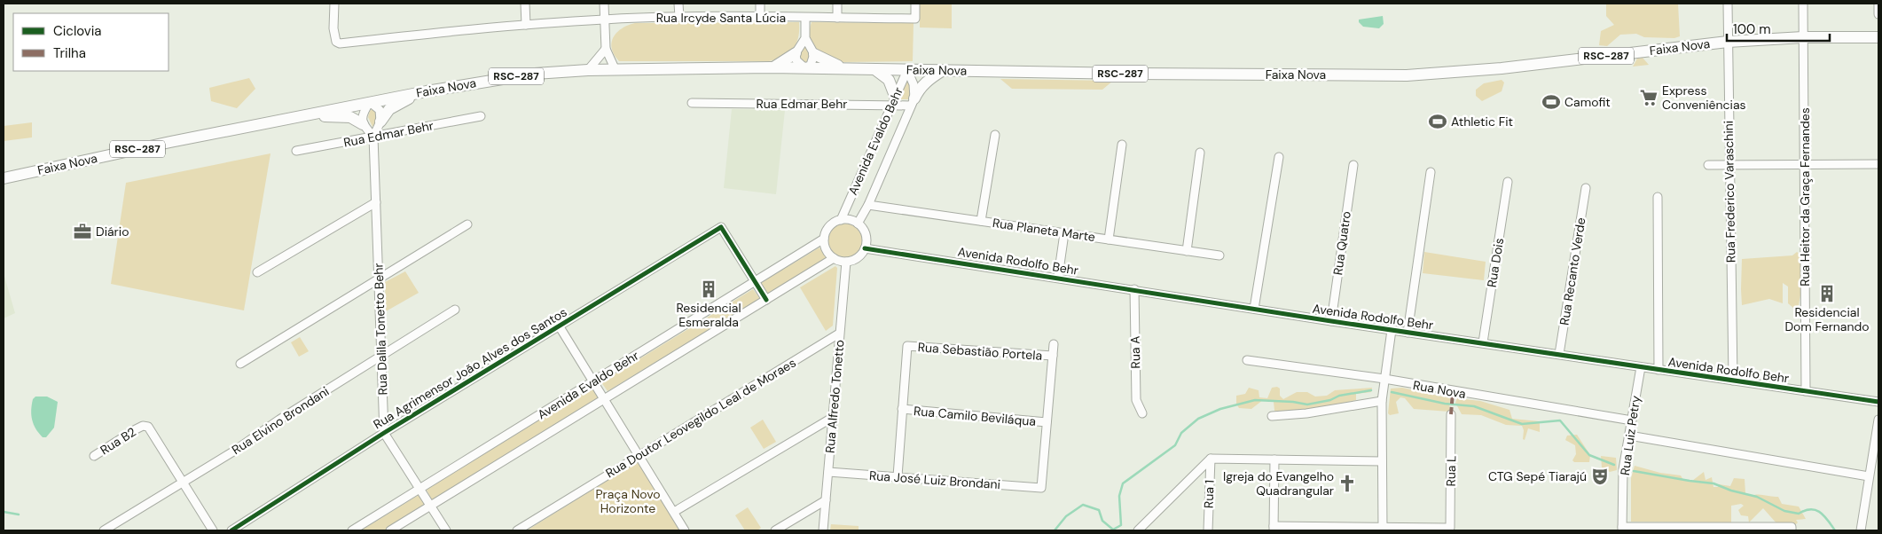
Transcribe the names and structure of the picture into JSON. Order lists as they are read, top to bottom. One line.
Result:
{"streets":{"highway":["Faixa Nova","RSC-287"],"street":["Rua Ircyde Santa Lúcia","Rua Edmar Behr","Avenida Evaldo Behr","Rua Frederico Varaschini","Rua Heitor da Graça Fernandes","Rua Planeta Marte","Rua Quatro","Avenida Rodolfo Behr","Rua Dois","Rua Recanto Verde","Rua Dalila Tonetto Behr","Rua Sebastião Portela","Rua A","Rua Agrimensor João Alves dos Santos","Rua Nova","Rua Alfredo Tonetto","Rua Camilo Beviláqua","Rua Doutor Leovegildo Leal de Moraes","Rua Elvino Brondani","Rua Luiz Petry","Rua B2","Rua L","Rua José Luiz Brondani","Rua 1"]},"crossings":[["Faixa Nova","Avenida Evaldo Behr"],["Faixa Nova","Rua Frederico Varaschini"],["Faixa Nova","Rua Heitor da Graça Fernandes"],["Rua Edmar Behr","Avenida Evaldo Behr"],["Rua Edmar Behr","Rua Dalila Tonetto Behr"],["Avenida Evaldo Behr","Rua Planeta Marte"],["Avenida Evaldo Behr","Avenida Rodolfo Behr"],["Avenida Evaldo Behr","Rua Agrimensor João Alves dos Santos"],["Avenida Evaldo Behr","Rua Alfredo Tonetto"],["Rua Frederico Varaschini","Avenida Rodolfo Behr"],["Rua Heitor da Graça Fernandes","Avenida Rodolfo Behr"],["Rua Quatro","Avenida Rodolfo Behr"],["Avenida Rodolfo Behr","Rua Dois"],["Avenida Rodolfo Behr","Rua Recanto Verde"],["Avenida Rodolfo Behr","Rua A"],["Avenida Rodolfo Behr","Rua Alfredo Tonetto"],["Avenida Rodolfo Behr","Rua Luiz Petry"],["Rua Dalila Tonetto Behr","Rua Agrimensor João Alves dos Santos"],["Rua Dalila Tonetto Behr","Rua Elvino Brondani"],["Rua Sebastião Portela","Rua Camilo Beviláqua"],["Rua Nova","Rua Luiz Petry"],["Rua Alfredo Tonetto","Rua Doutor Leovegildo Leal de Moraes"],["Rua Alfredo Tonetto","Rua José Luiz Brondani"],["Rua Camilo Beviláqua","Rua José Luiz Brondani"],["Rua Elvino Brondani","Rua B2"]],"parks":["Praça Novo Horizonte"],"places":{"supermarket":["Express Conveniências"],"sports":["Camofit","Athletic Fit"],"office":["Diário"],"building":["Residencial Esmeralda","Residencial Dom Fernando"],"theatre":["CTG Sepé Tiarajú"],"church":["Igreja do Evangelho Quadrangular"]},"legend":["Ciclovia","Trilha"],"scale_bar":"100 m"}
